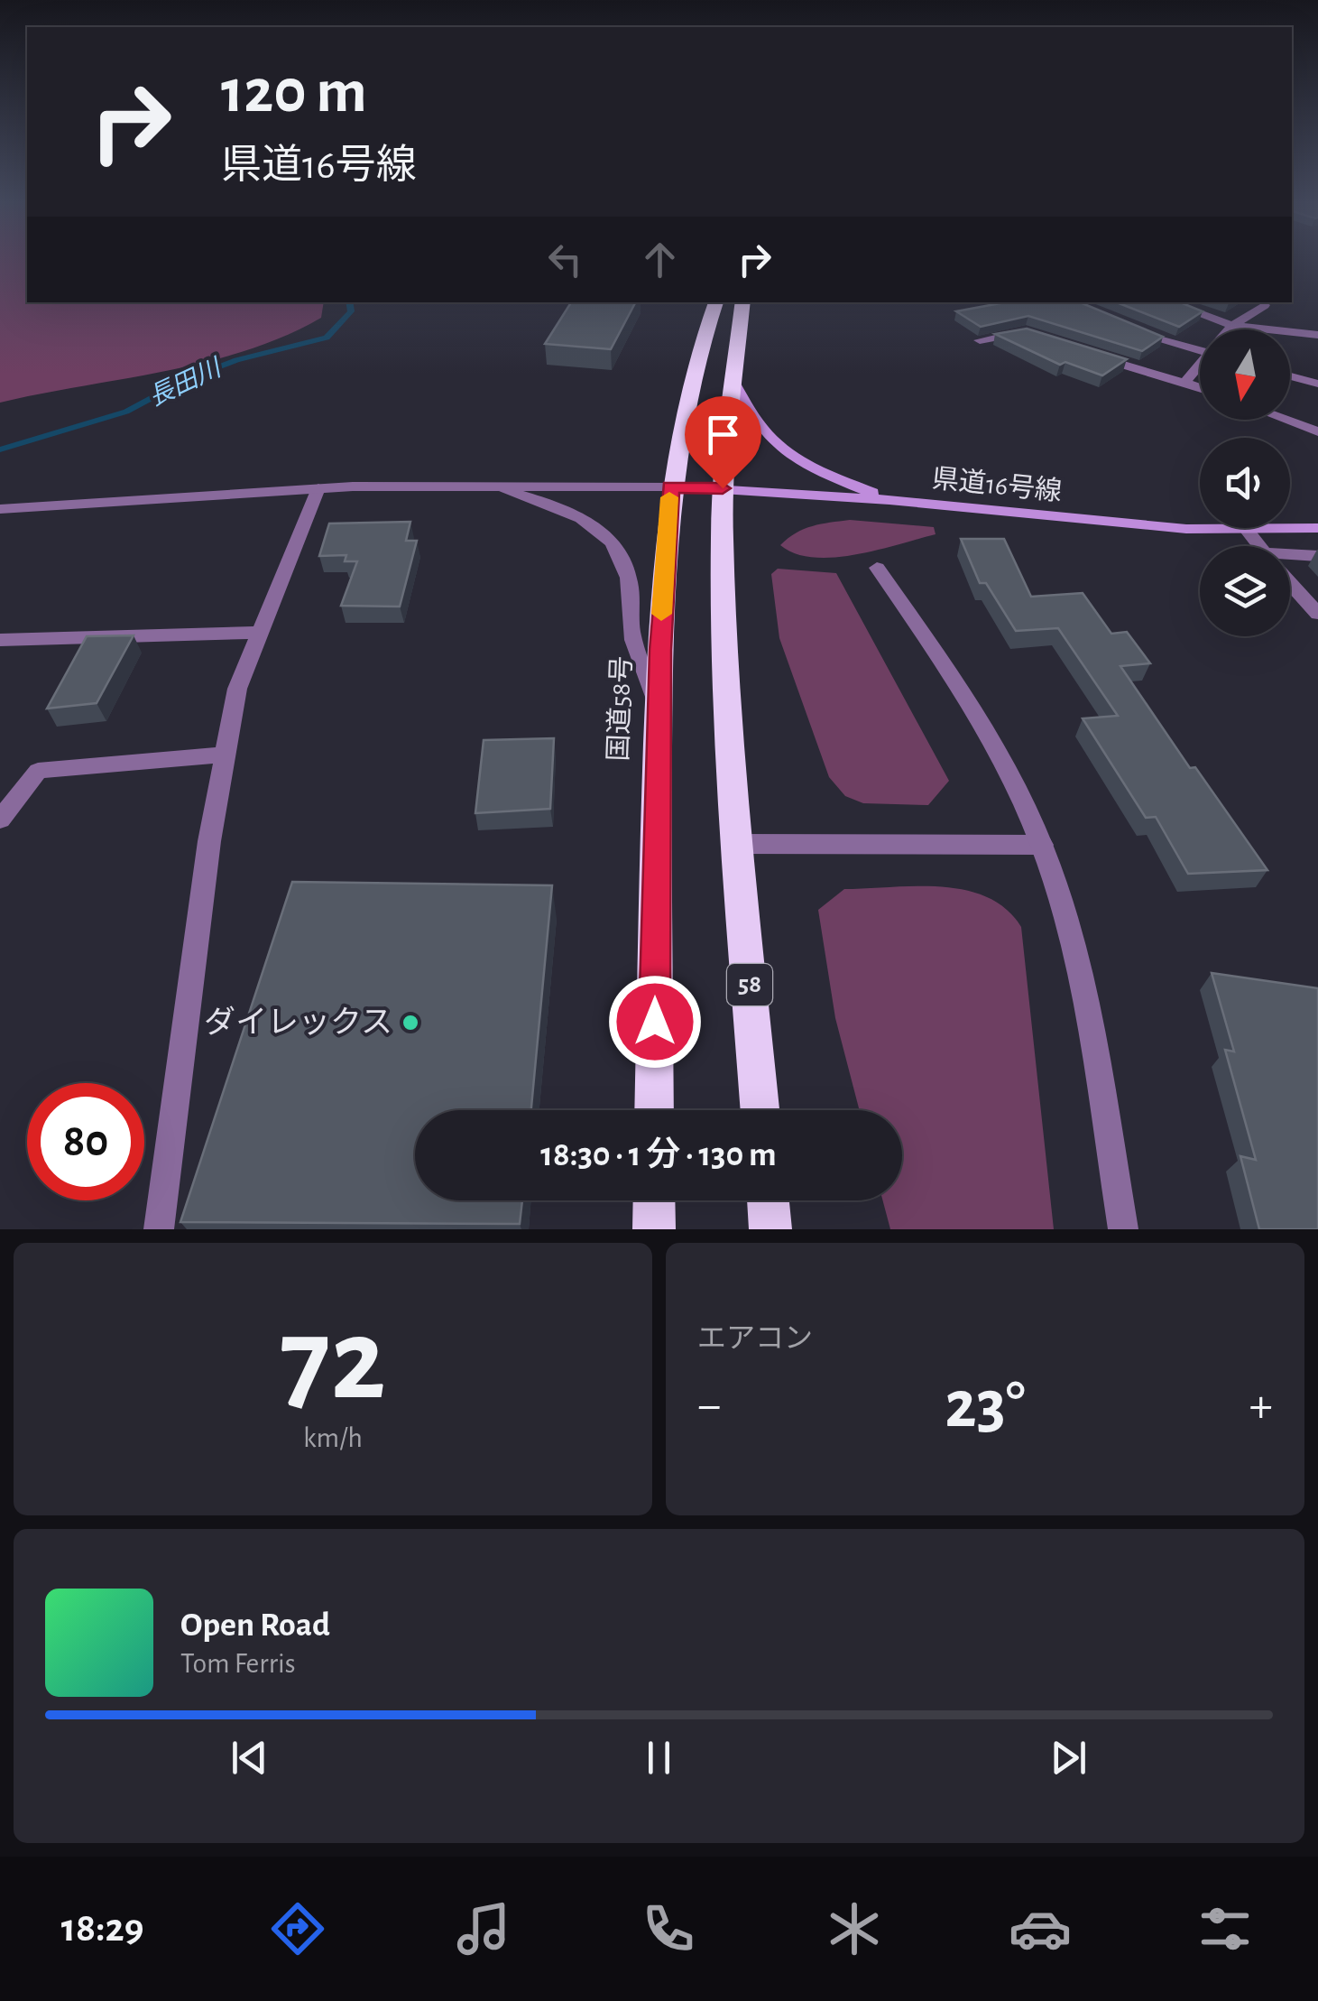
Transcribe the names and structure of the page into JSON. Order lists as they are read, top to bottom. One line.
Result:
{"streets":{"highway":["国道58号","58"],"main road":["県道16号線"]},"crossings":[["県道16号線","国道58号"],["県道16号線","58"]],"water":["長田川"],"places":["ダイレックス"],"north":"bottom","page":{"turn":["120 m","県道16号線"],"limit":"80","trip":"18:30 · 1 分 · 130 m","tile":[["72","km/h"],"エアコン"],"heat":["−","23°","+"],"song":["Open Road","Tom Ferris"],"tabs":"18:29"}}
